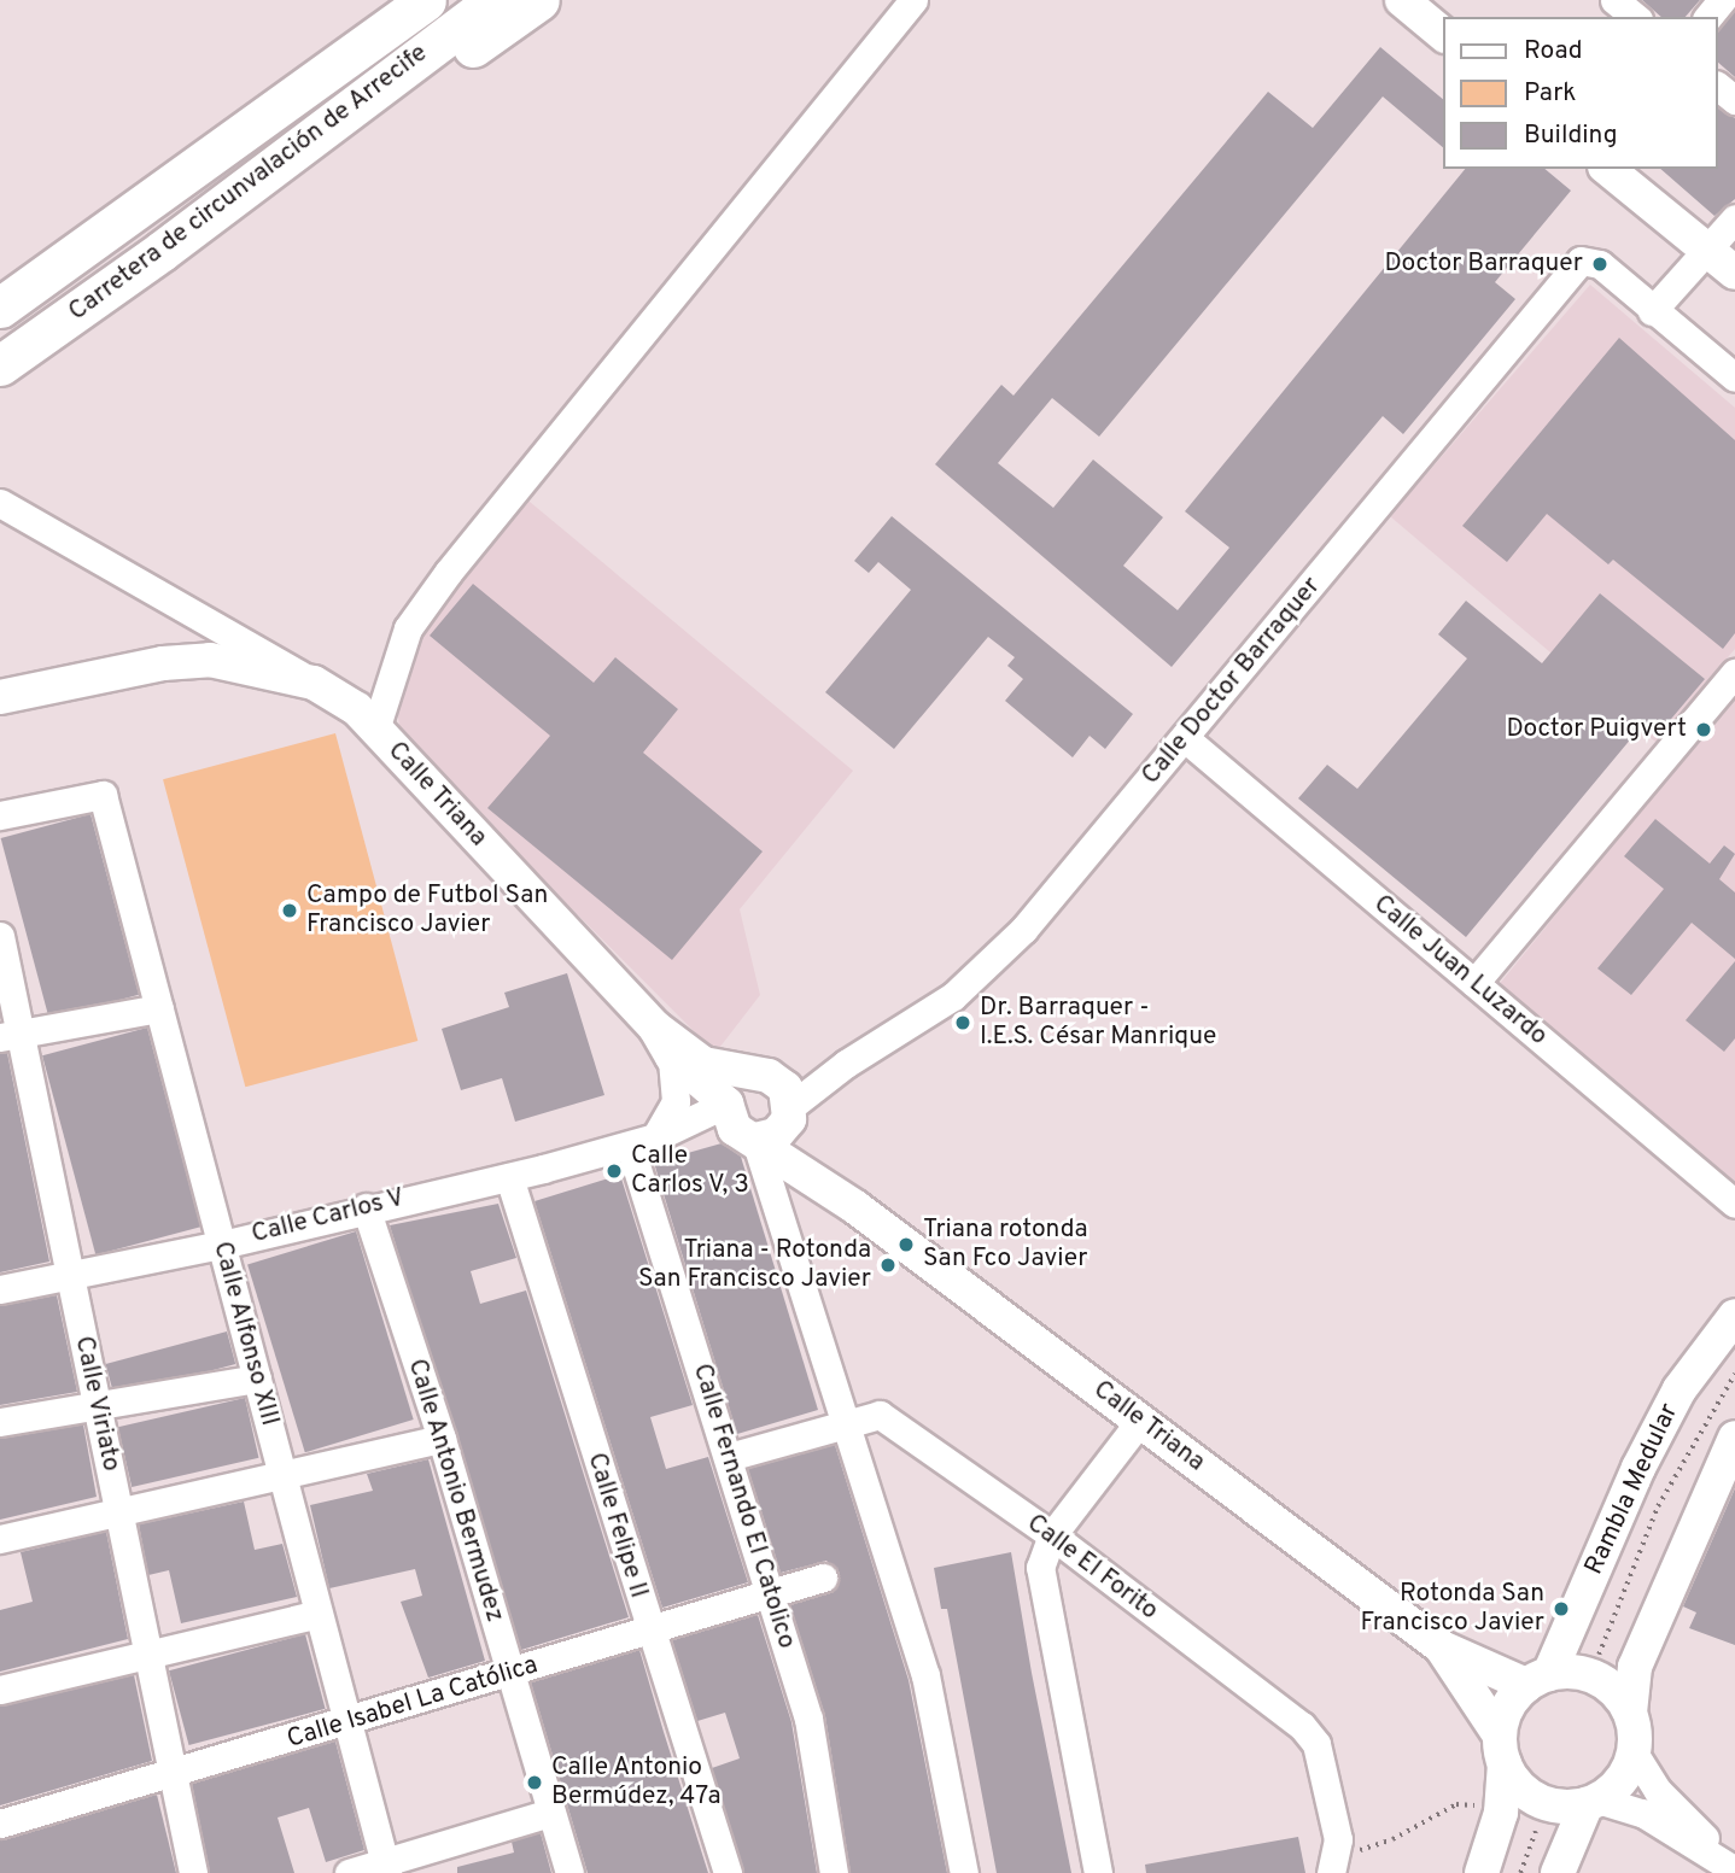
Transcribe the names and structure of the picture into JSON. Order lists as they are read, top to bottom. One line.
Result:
{"streets":{"highway":["Carretera de circunvalación de Arrecife"],"main road":["Calle Triana","Rambla Medular"],"street":["Calle Doctor Barraquer","Calle Juan Luzardo","Calle Carlos V","Calle Alfonso XIII","Calle Viriato","Calle Antonio Bermudez","Calle Fernando El Catolico","Calle Felipe II","Calle El Forito","Calle Isabel La Católica"]},"crossings":[["Calle Doctor Barraquer","Calle Triana"],["Calle Doctor Barraquer","Calle Juan Luzardo"],["Calle Doctor Barraquer","Calle Carlos V"],["Calle Triana","Calle Carlos V"],["Calle Triana","Rambla Medular"],["Calle Carlos V","Calle Alfonso XIII"],["Calle Carlos V","Calle Viriato"],["Calle Carlos V","Calle Antonio Bermudez"],["Calle Carlos V","Calle Fernando El Catolico"],["Calle Carlos V","Calle Felipe II"],["Calle Alfonso XIII","Calle Isabel La Católica"],["Calle Viriato","Calle Isabel La Católica"],["Calle Antonio Bermudez","Calle Isabel La Católica"],["Calle Fernando El Catolico","Calle El Forito"],["Calle Fernando El Catolico","Calle Isabel La Católica"],["Calle Felipe II","Calle Isabel La Católica"]],"places":["Doctor Barraquer","Doctor Puigvert","Campo de Futbol San Francisco Javier","Dr. Barraquer - I.E.S. César Manrique","Calle Carlos V, 3","Triana rotonda San Fco Javier","Triana - Rotonda San Francisco Javier","Rotonda San Francisco Javier","Calle Antonio Bermúdez, 47a"],"legend":["Road","Park","Building"]}
